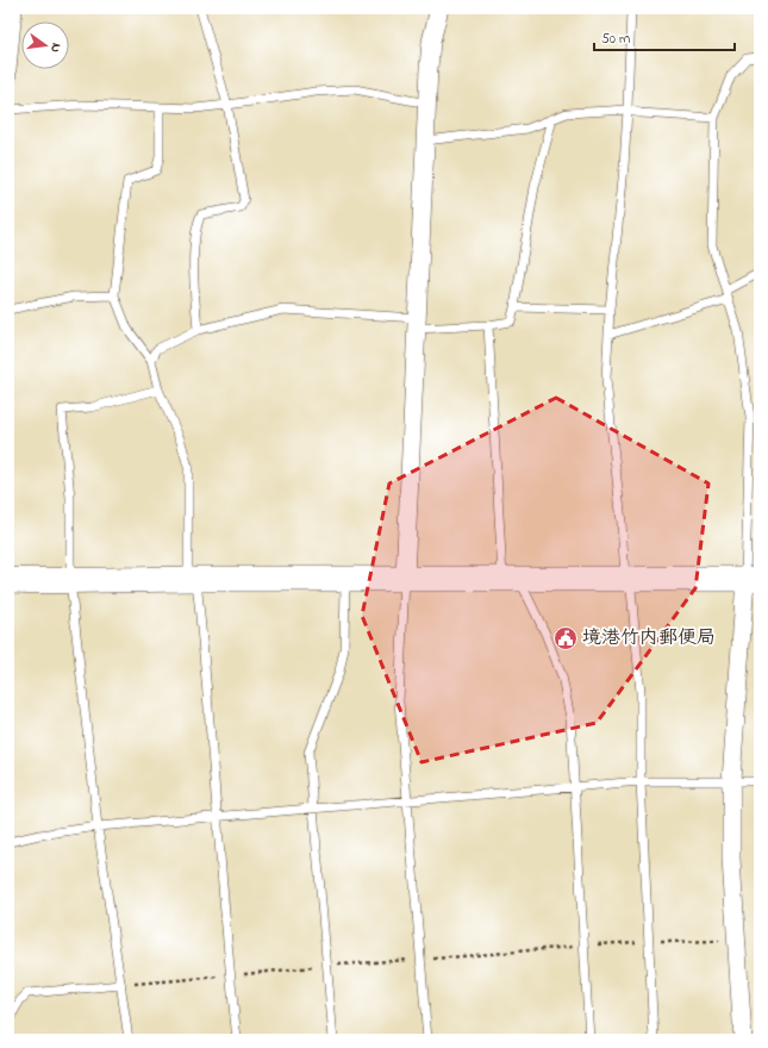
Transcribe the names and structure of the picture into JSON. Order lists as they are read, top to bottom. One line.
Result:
{"places":{"public building":["境港竹内郵便局"]},"scale_bar":"50 m","north":"right"}
